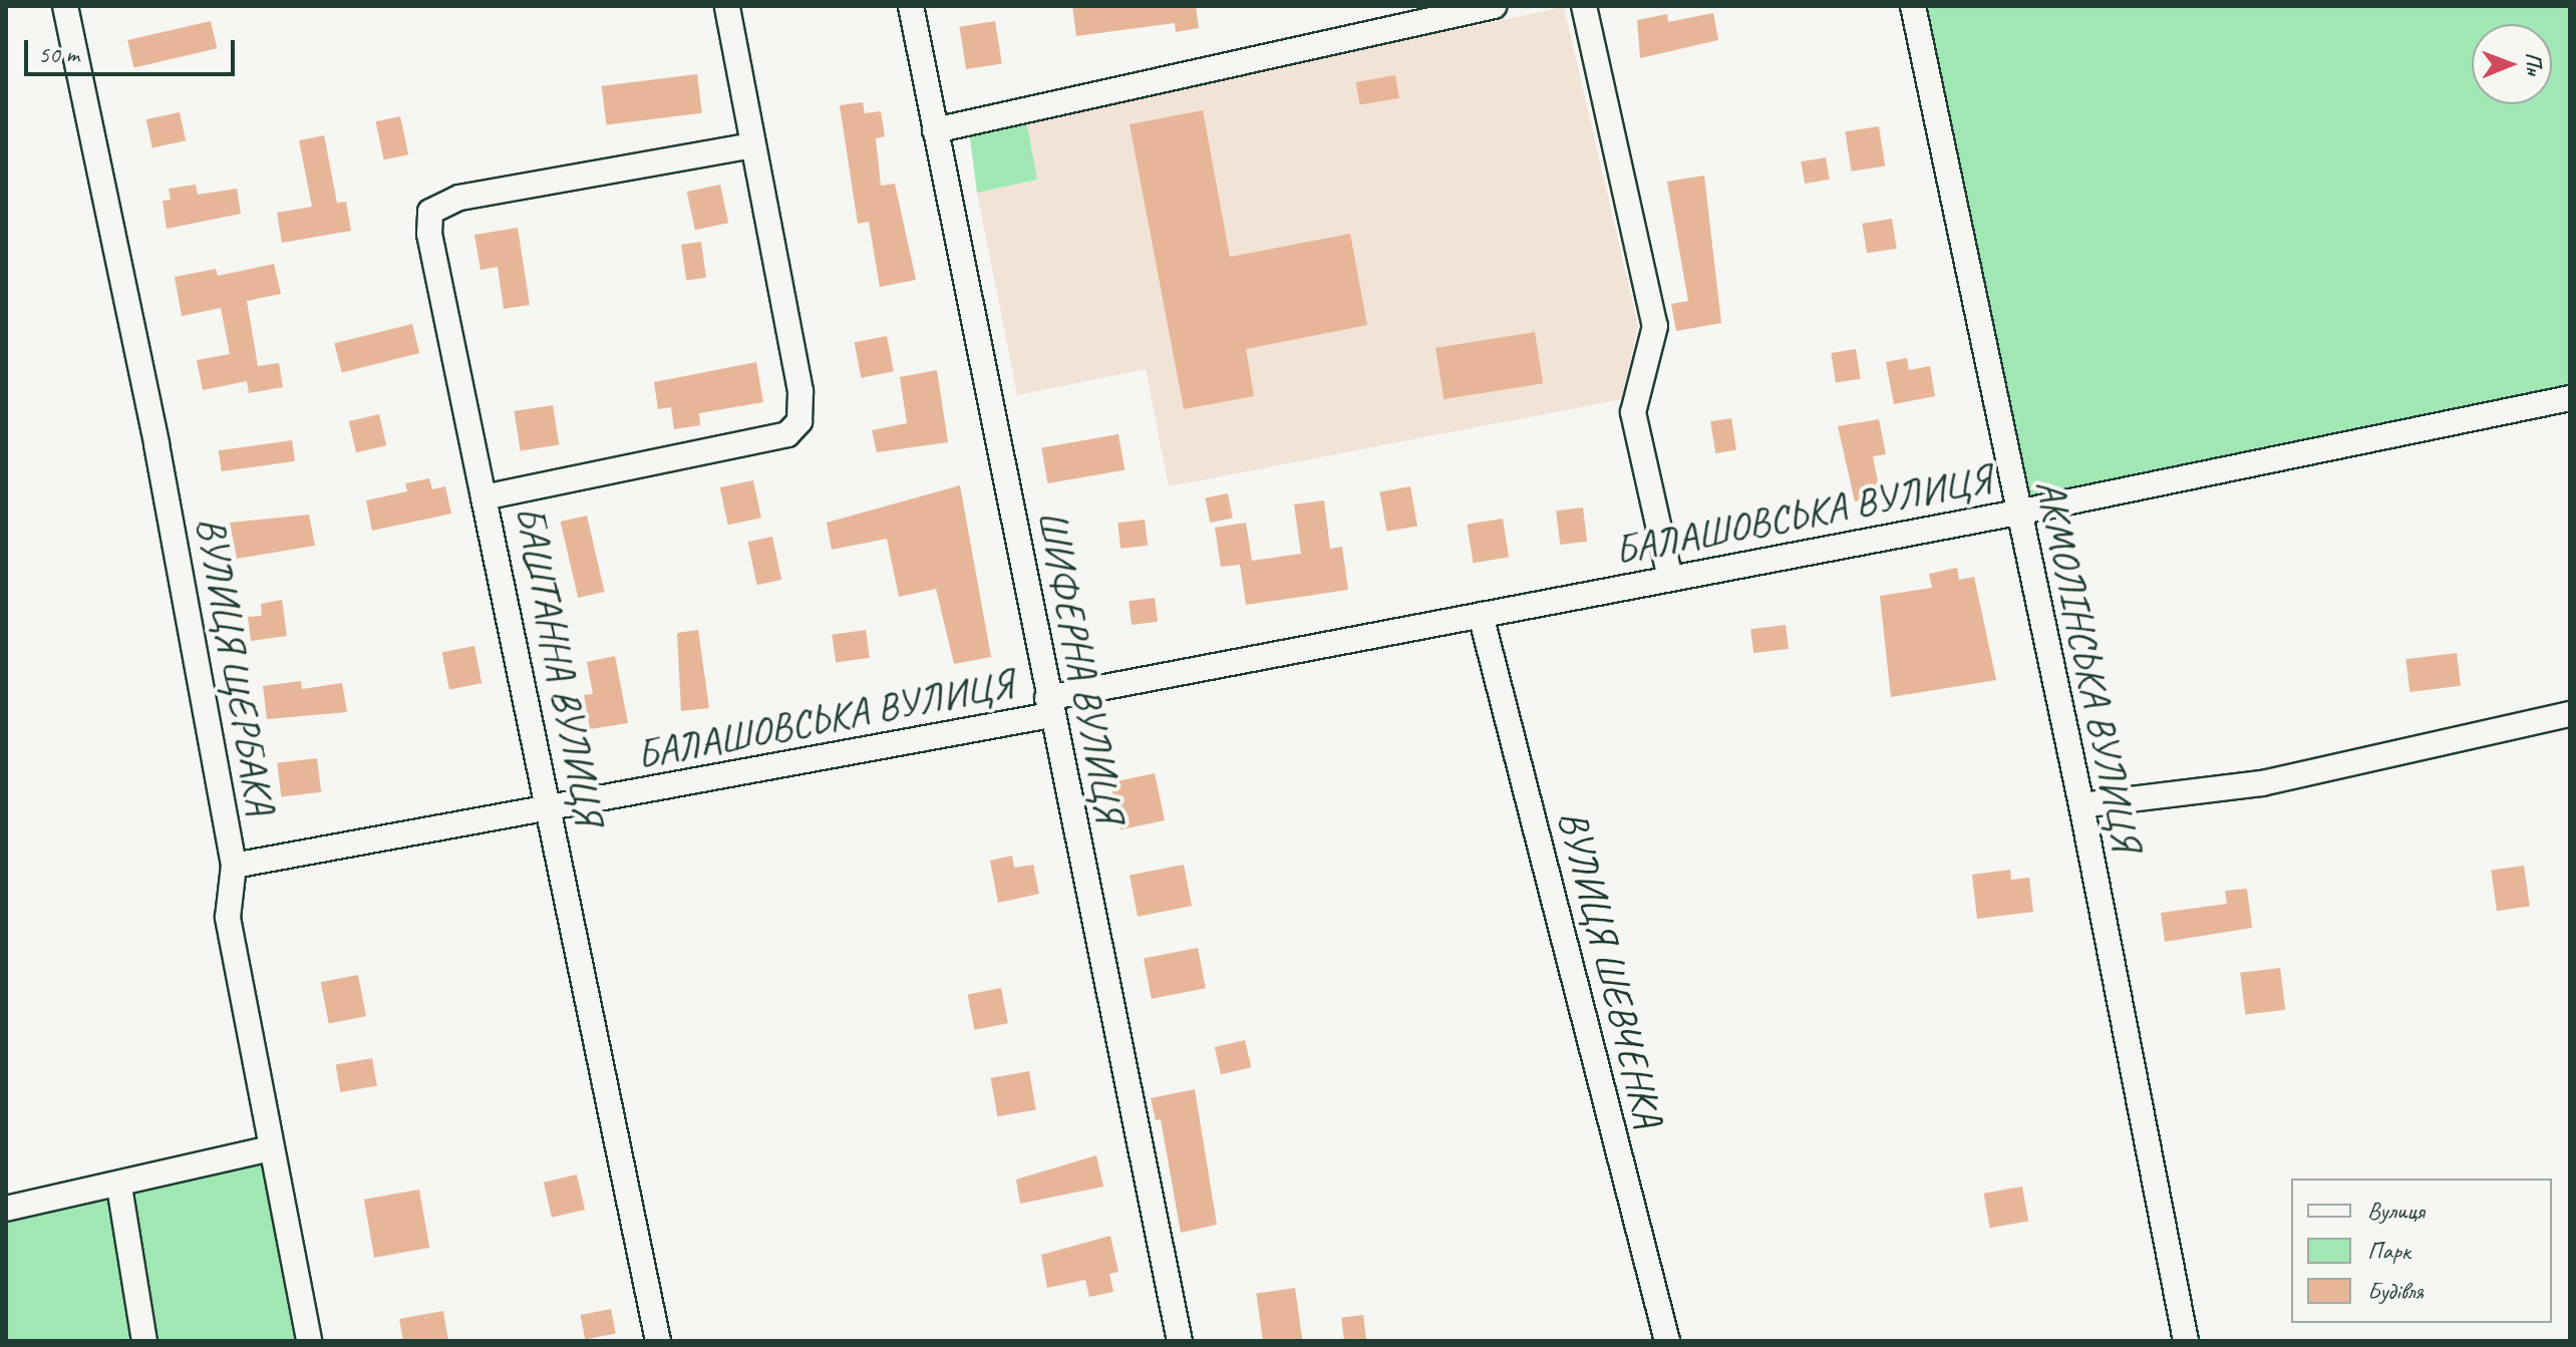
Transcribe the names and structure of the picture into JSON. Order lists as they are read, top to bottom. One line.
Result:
{"streets":{"street":["БАЛАШОВСЬКА ВУЛИЦЯ","БАШТАННА ВУЛИЦЯ","АКМОЛІНСЬКА ВУЛИЦЯ","ВУЛИЦЯ ЩЕРБАКА","ШИФЕРНА ВУЛИЦЯ","ВУЛИЦЯ ШЕВЧЕНКА"]},"crossings":[["БАЛАШОВСЬКА ВУЛИЦЯ","БАШТАННА ВУЛИЦЯ"],["БАЛАШОВСЬКА ВУЛИЦЯ","АКМОЛІНСЬКА ВУЛИЦЯ"],["БАЛАШОВСЬКА ВУЛИЦЯ","ВУЛИЦЯ ЩЕРБАКА"],["БАЛАШОВСЬКА ВУЛИЦЯ","ШИФЕРНА ВУЛИЦЯ"],["БАЛАШОВСЬКА ВУЛИЦЯ","ВУЛИЦЯ ШЕВЧЕНКА"]],"legend":["Вулиця","Парк","Будівля"],"scale_bar":"50 m","north":"right"}
